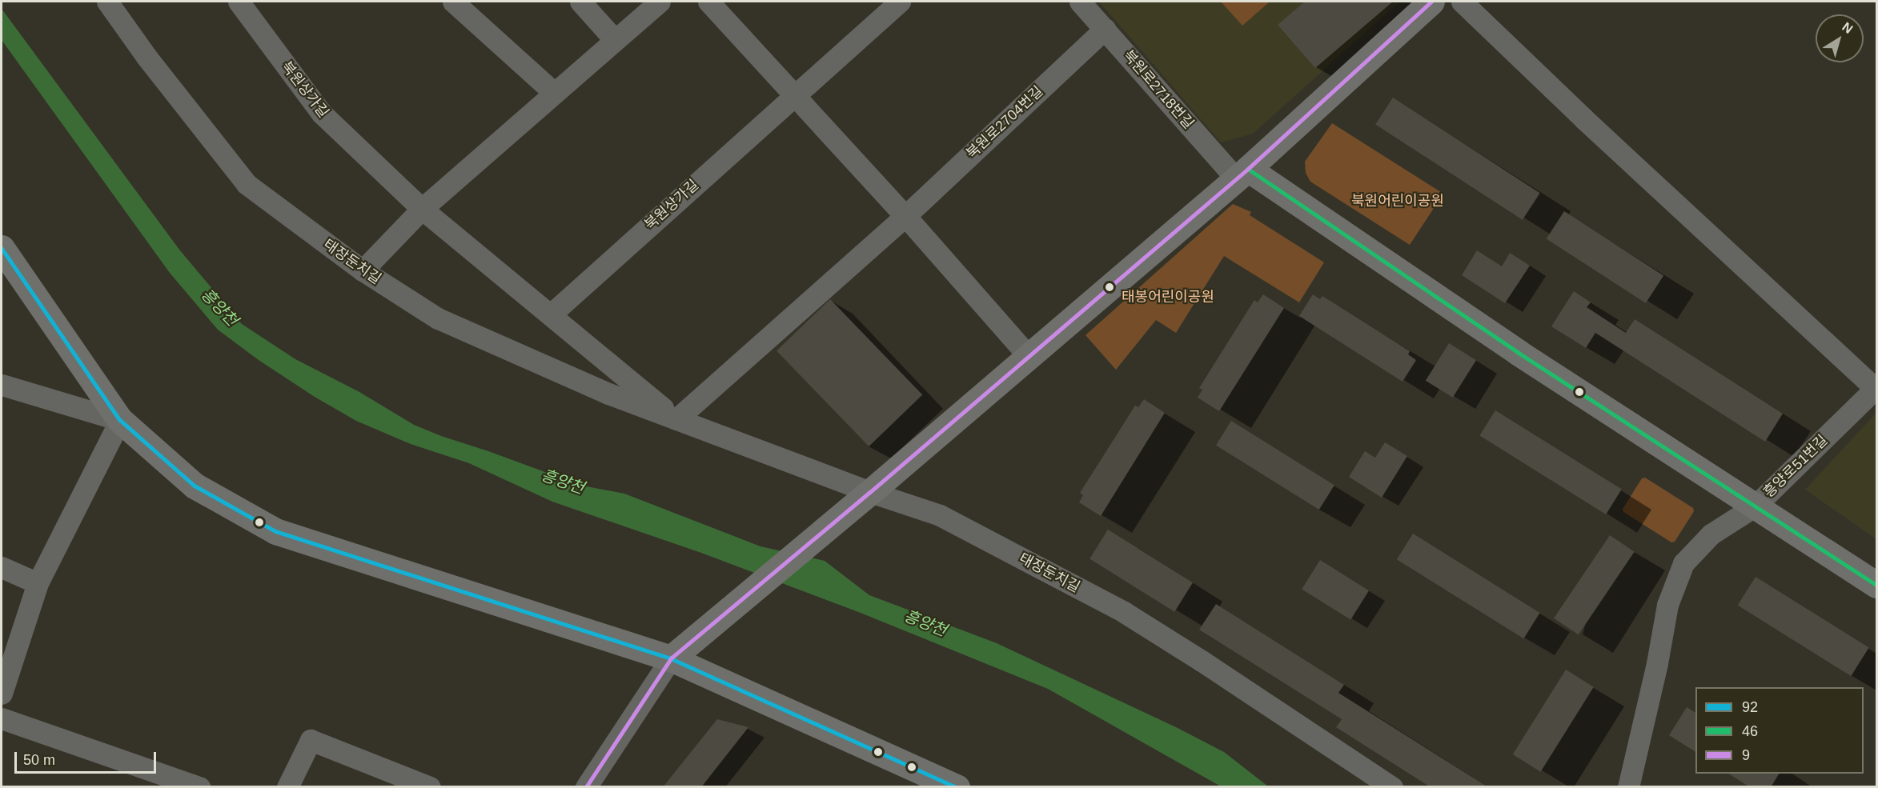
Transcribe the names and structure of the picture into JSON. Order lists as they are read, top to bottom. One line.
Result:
{"streets":{"street":["북원상가길","북원로2718번길","북원로2704번길","태장둔치길","흥양로51번길"]},"crossings":[["북원상가길","태장둔치길"],["북원로2718번길","북원로2704번길"]],"water":["흥양천"],"parks":["북원어린이공원","태봉어린이공원"],"lines":["transit line 9","transit line 46","transit line 92"],"legend":["92","46","9"],"scale_bar":"50 m","north":"top right"}
